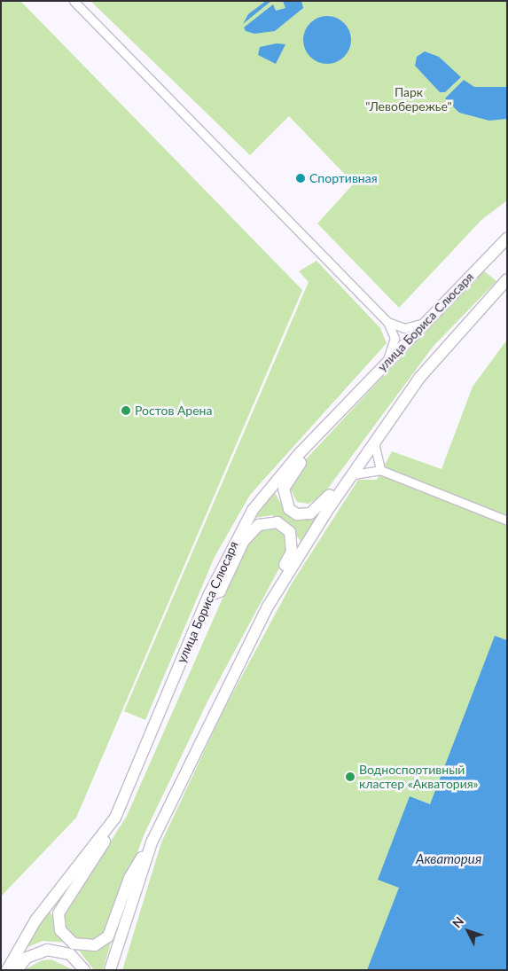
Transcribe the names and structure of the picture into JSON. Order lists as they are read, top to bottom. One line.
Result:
{"streets":{"main road":["улица Бориса Слюсаря"]},"water":["Акватория"],"parks":["Парк \"Левобережье\""],"places":["Спортивная","Ростов Арена","Водноспортивный кластер «Акватория»"],"north":"top left"}
